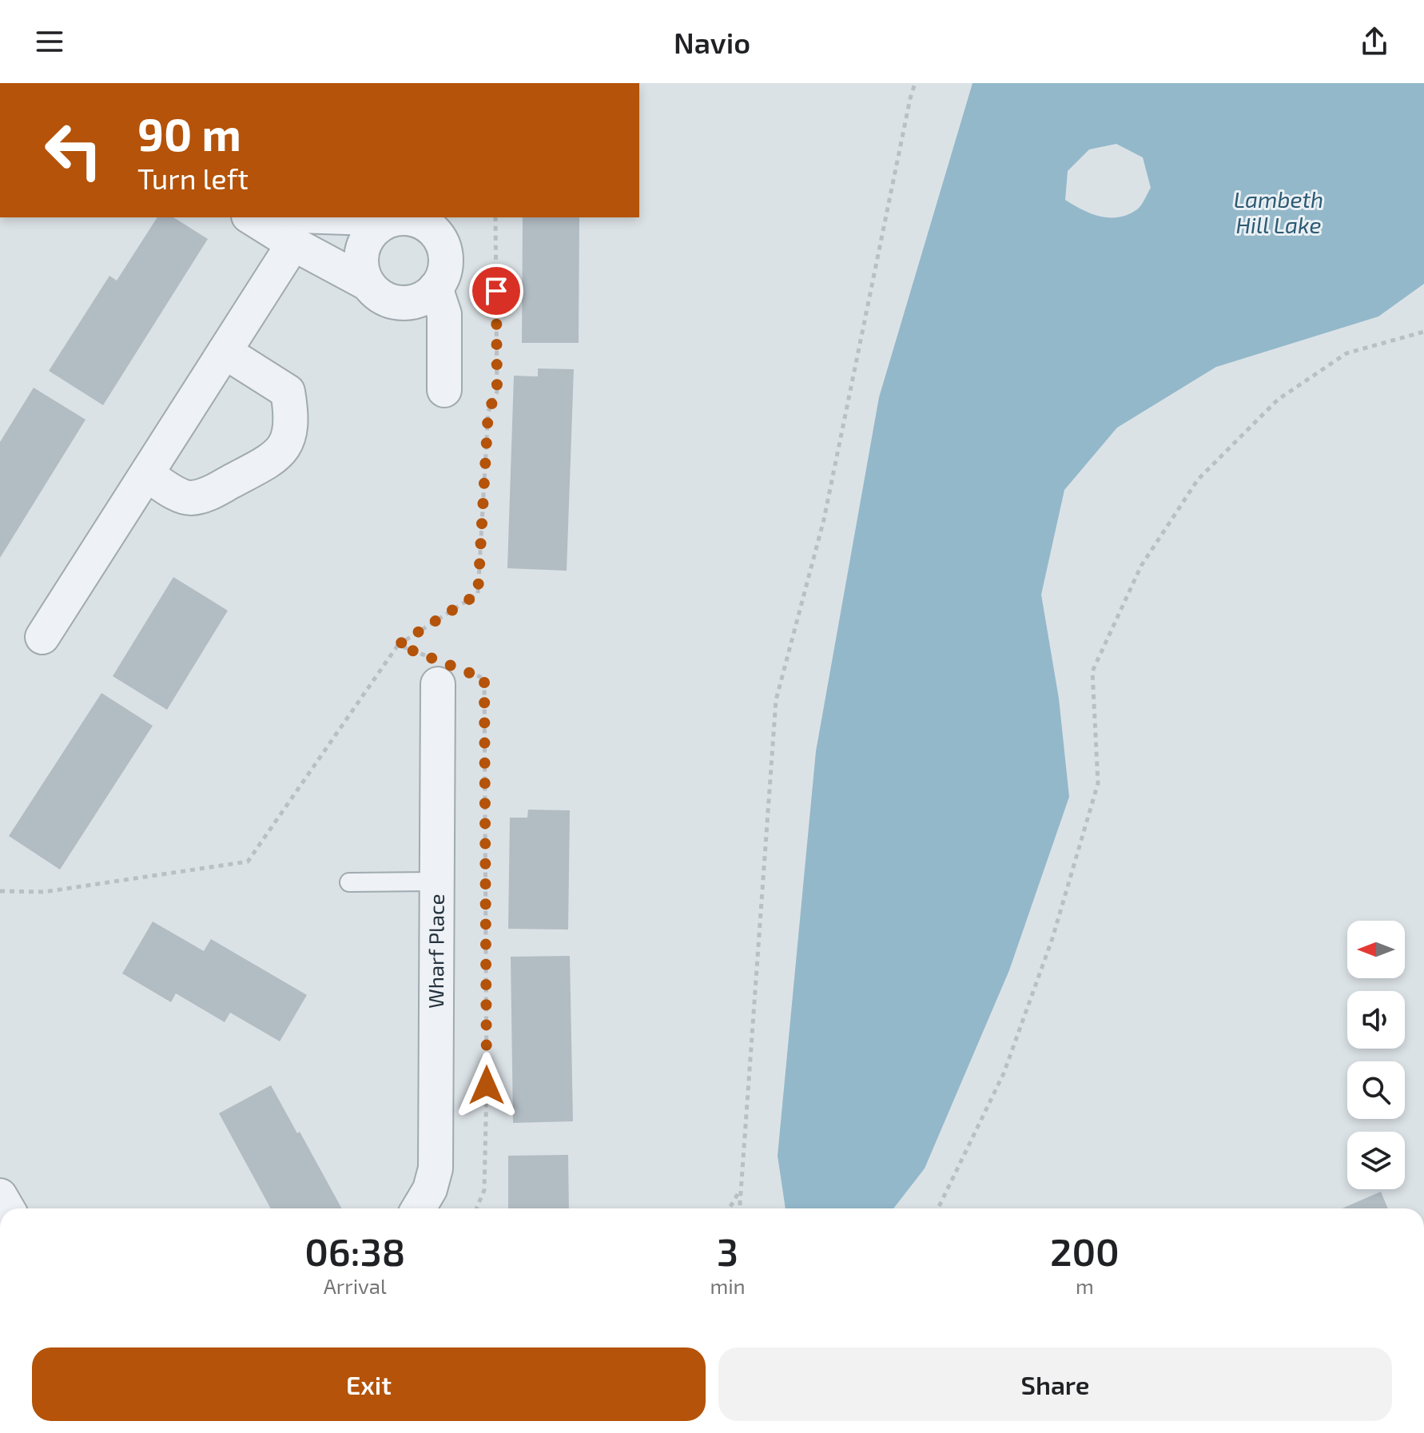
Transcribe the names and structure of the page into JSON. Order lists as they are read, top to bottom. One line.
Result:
{"streets":{"street":["Wharf Place"]},"water":["Lambeth Hill Lake"],"north":"left","page":{"header":"Navio","turn":["90 m","Turn left"],"eta":["06:38","Arrival","3","min","200","m"],"buttons":["Exit","Share"]}}
